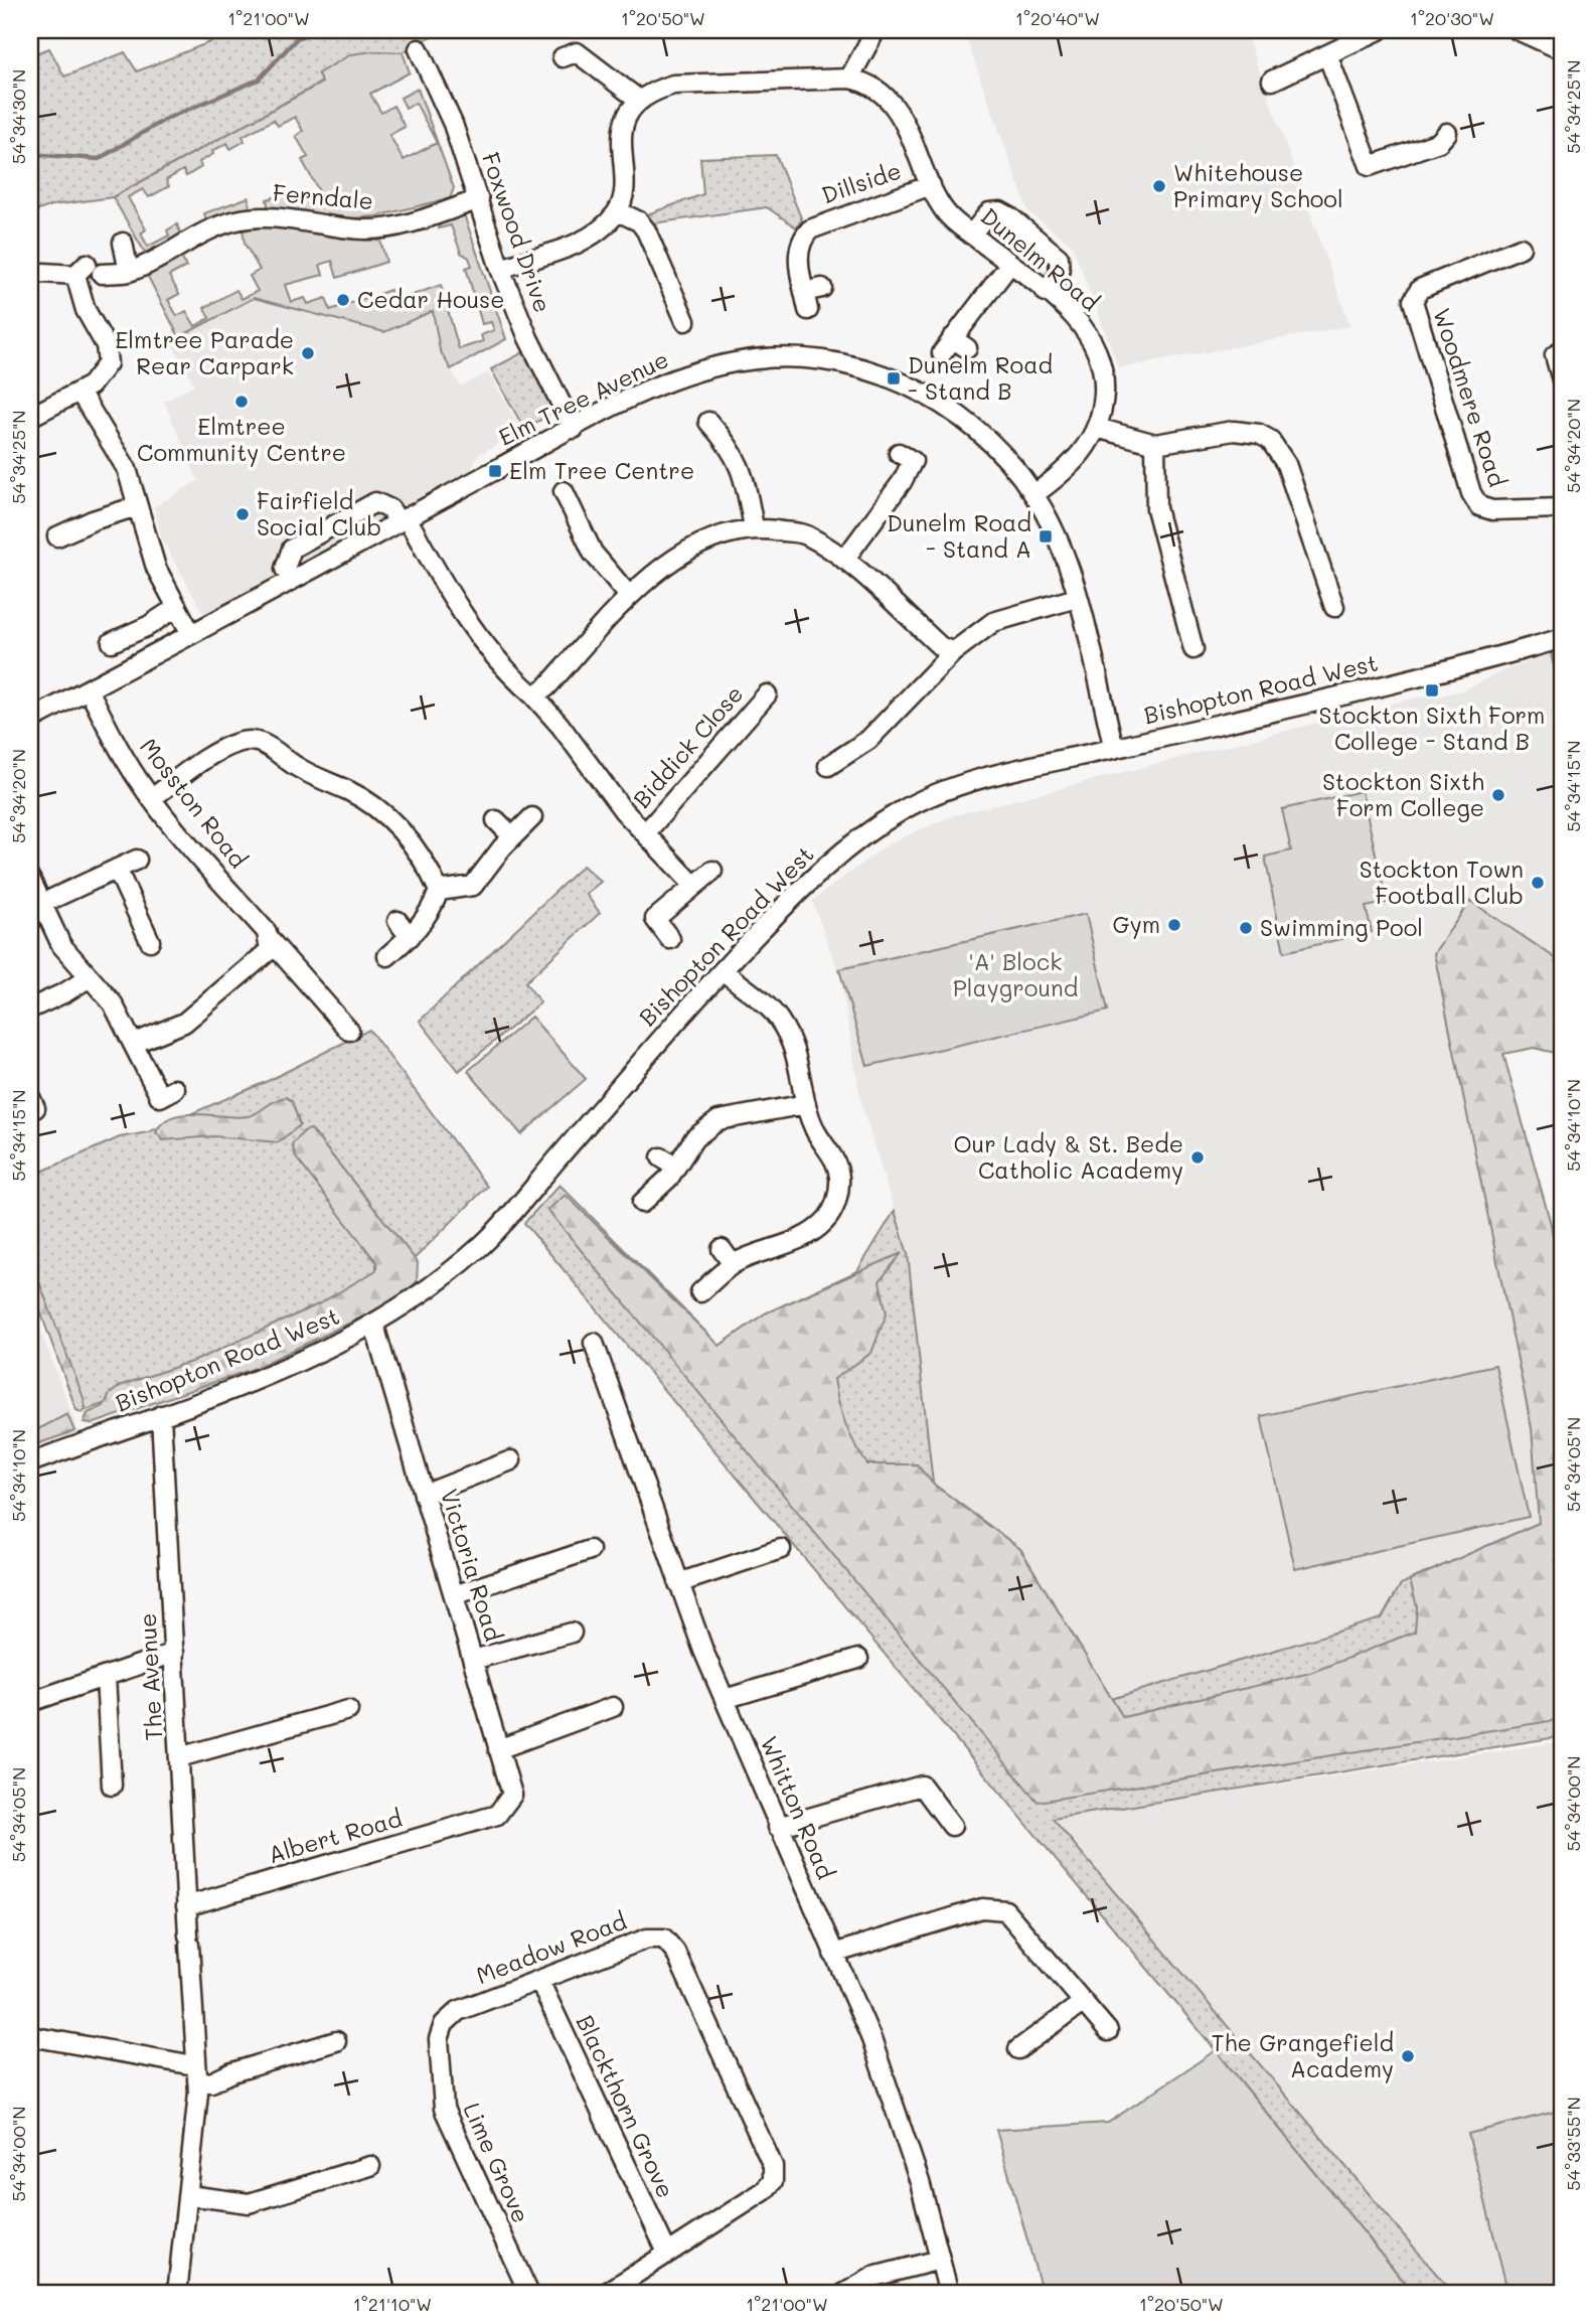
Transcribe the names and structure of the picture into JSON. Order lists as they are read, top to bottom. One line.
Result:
{"streets":{"street":["Dillside","Ferndale","Foxwood Drive","Dunelm Road","Woodmere Road","Elm Tree Avenue","Bishopton Road West","Biddick Close","Mosston Road","Victoria Road","The Avenue","Whitton Road","Albert Road","Meadow Road","Blackthorn Grove","Lime Grove"]},"crossings":[["Dillside","Dunelm Road"],["Ferndale","Foxwood Drive"],["Foxwood Drive","Elm Tree Avenue"],["Dunelm Road","Elm Tree Avenue"],["Elm Tree Avenue","Bishopton Road West"],["Elm Tree Avenue","Biddick Close"],["Elm Tree Avenue","Mosston Road"],["Bishopton Road West","Victoria Road"],["Bishopton Road West","The Avenue"],["Victoria Road","Albert Road"],["The Avenue","Albert Road"],["Meadow Road","Blackthorn Grove"],["Meadow Road","Lime Grove"]],"parks":["'A' Block Playground"],"places":{"other":["Whitehouse Primary School","Cedar House","Elmtree Parade Rear Carpark","Elmtree Community Centre","Fairfield Social Club","Stockton Sixth Form College","Stockton Town Football Club","Gym","Swimming Pool","Our Lady & St. Bede Catholic Academy","The Grangefield Academy"],"transit":["Dunelm Road - Stand B","Elm Tree Centre","Dunelm Road - Stand A","Stockton Sixth Form College - Stand B"]},"coordinates":["1°21'00\"W","1°20'50\"W","1°20'40\"W","1°20'30\"W","54°34'25\"N","54°34'30\"N","54°34'20\"N","54°34'15\"N","54°34'10\"N","54°34'05\"N","54°34'00\"N","54°33'55\"N","1°21'10\"W"]}
